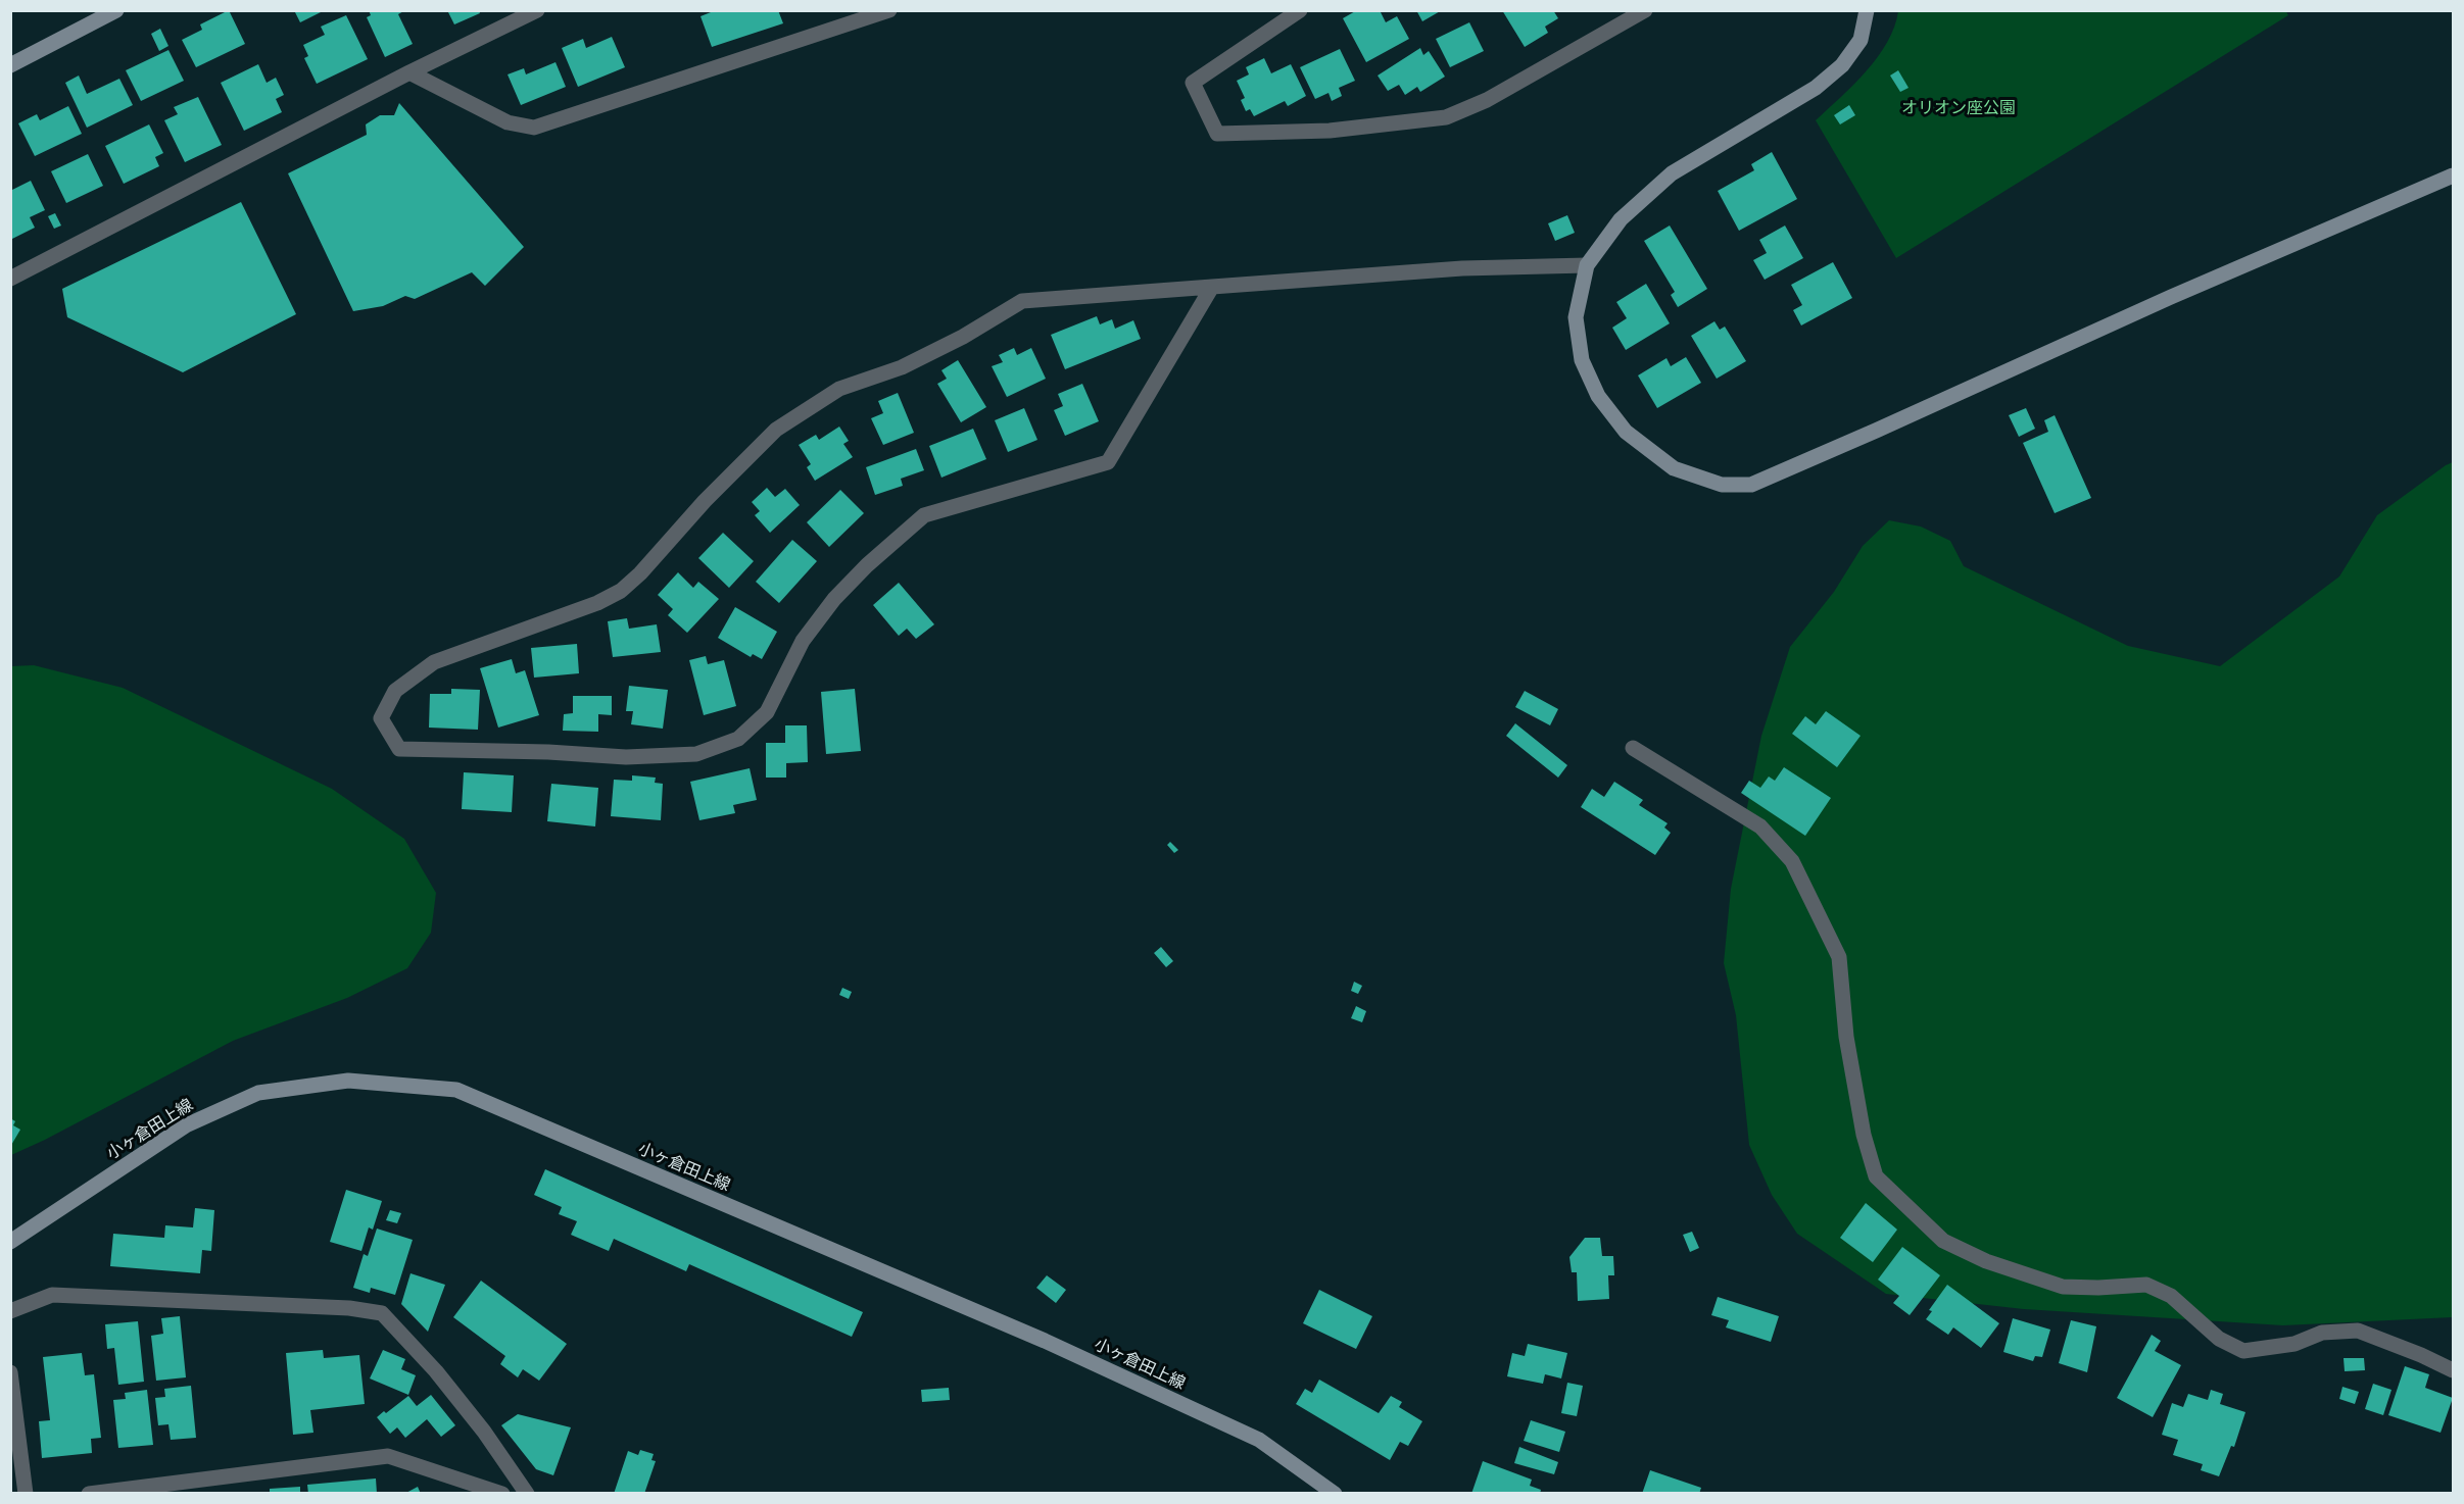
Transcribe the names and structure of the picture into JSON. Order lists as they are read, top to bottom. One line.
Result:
{"streets":{"street":["小ヶ倉田上線"]},"parks":["オリオン座公園"]}
